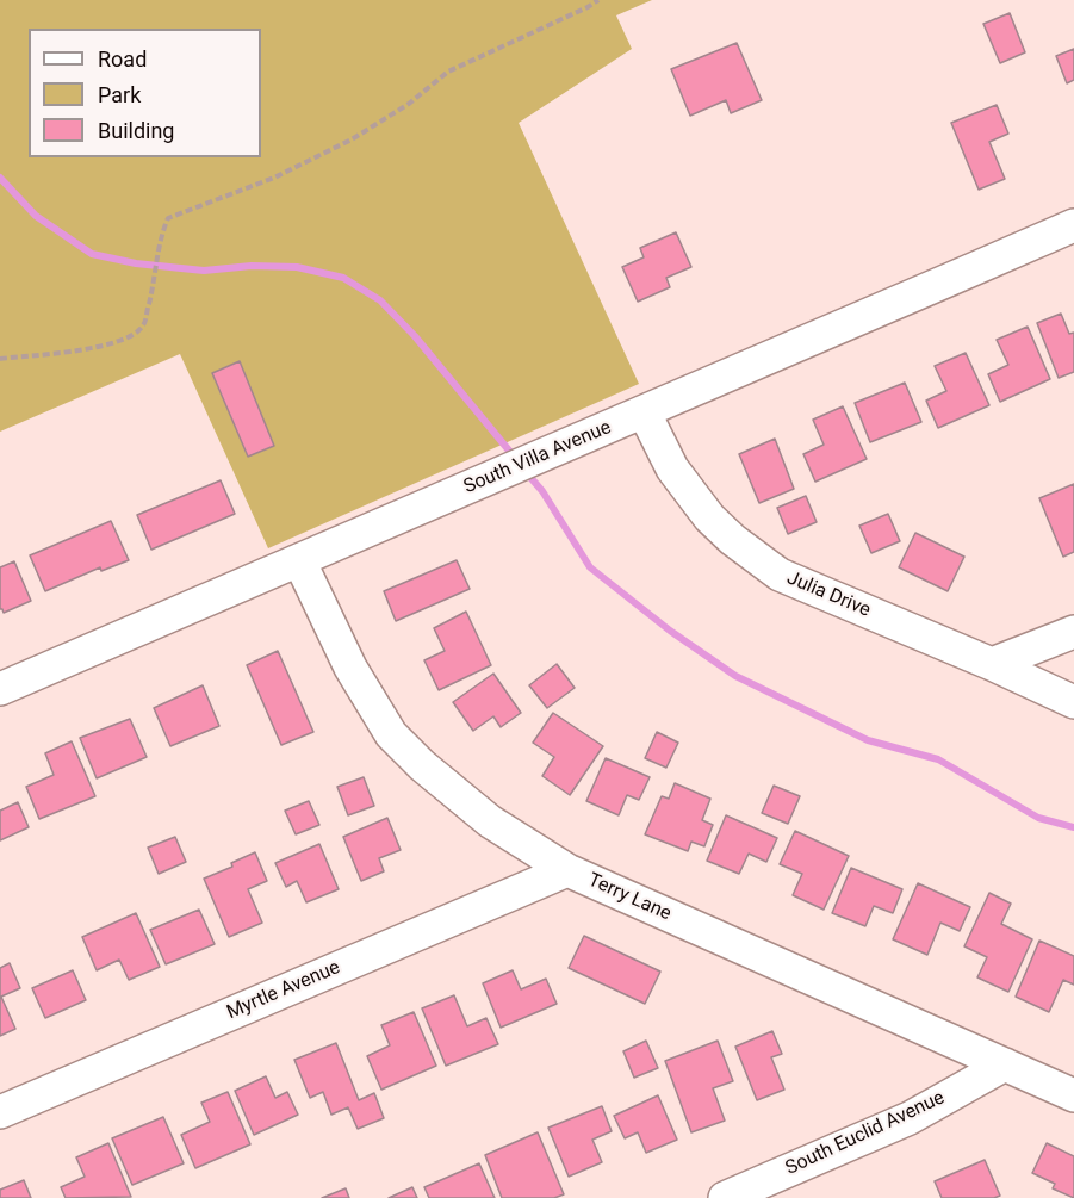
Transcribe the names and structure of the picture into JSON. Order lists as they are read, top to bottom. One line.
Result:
{"streets":{"street":["South Villa Avenue","Julia Drive","Terry Lane","Myrtle Avenue","South Euclid Avenue"]},"crossings":[["South Villa Avenue","Julia Drive"],["South Villa Avenue","Terry Lane"],["Terry Lane","Myrtle Avenue"],["Terry Lane","South Euclid Avenue"]],"legend":["Road","Park","Building"]}
